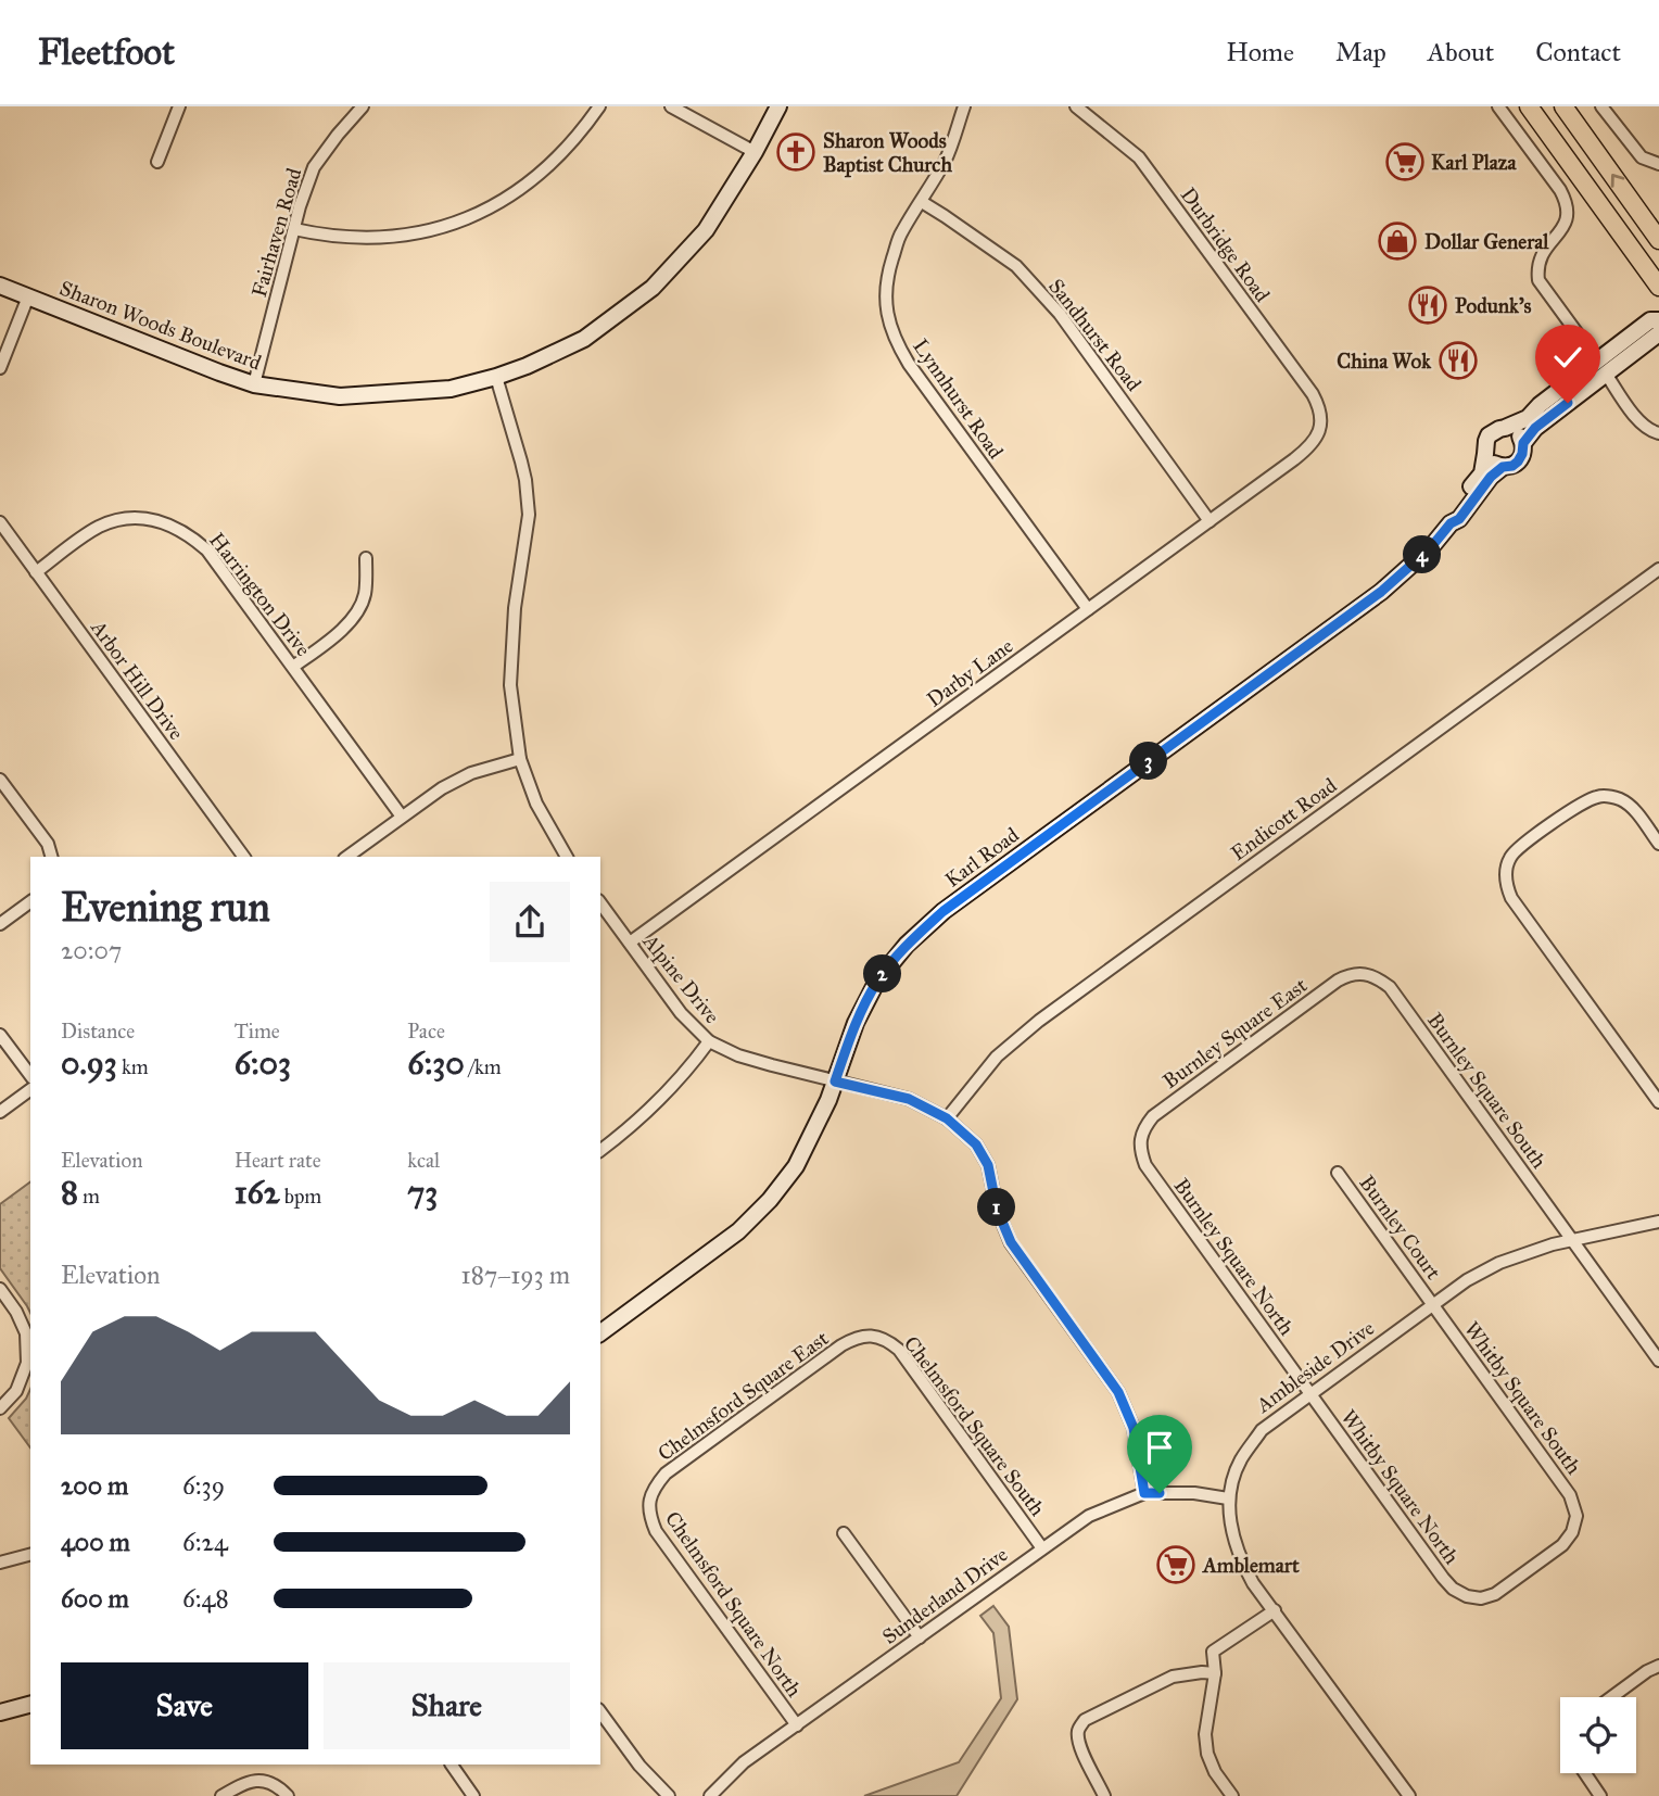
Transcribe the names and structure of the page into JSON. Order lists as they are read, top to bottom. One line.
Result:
{"streets":{"street":["Fairhaven Road","Durbridge Road","Sharon Woods Boulevard","Sandhurst Road","Lynnhurst Road","Harrington Drive","Darby Lane","Arbor Hill Drive","Endicott Road","Karl Road","Alpine Drive","Burnley Square East","Burnley Square South","Burnley Court","Burnley Square North","Ambleside Drive","Chelmsford Square East","Whitby Square South","Chelmsford Square South","Whitby Square North","Sunderland Drive","Chelmsford Square North"]},"crossings":[["Fairhaven Road","Sharon Woods Boulevard"],["Durbridge Road","Darby Lane"],["Sandhurst Road","Lynnhurst Road"],["Sandhurst Road","Darby Lane"],["Lynnhurst Road","Darby Lane"],["Harrington Drive","Arbor Hill Drive"],["Darby Lane","Alpine Drive"],["Endicott Road","Alpine Drive"],["Karl Road","Alpine Drive"],["Alpine Drive","Sunderland Drive"],["Burnley Square East","Burnley Square South"],["Burnley Square East","Burnley Square North"],["Burnley Square South","Ambleside Drive"],["Burnley Court","Ambleside Drive"],["Burnley Court","Whitby Square South"],["Burnley Square North","Ambleside Drive"],["Burnley Square North","Whitby Square North"],["Ambleside Drive","Whitby Square South"],["Ambleside Drive","Whitby Square North"],["Ambleside Drive","Sunderland Drive"],["Chelmsford Square East","Chelmsford Square South"],["Chelmsford Square East","Chelmsford Square North"],["Whitby Square South","Whitby Square North"],["Chelmsford Square South","Sunderland Drive"],["Sunderland Drive","Chelmsford Square North"]],"places":{"church":["Sharon Woods Baptist Church"],"supermarket":["Karl Plaza","Amblemart"],"shop":["Dollar General"],"restaurant":["Podunk's","China Wok"]},"page":{"header":"Fleetfoot","nav":["Home","Map","About","Contact"],"pins":["4","3","2","1"],"heading":["Evening run","20:07"],"stats":[["Distance","0.93 km"],["Time","6:03"],["Pace","6:30 /km"],["Elevation","8 m"],["Heart rate","162 bpm"],["kcal","73"]],"chart":["Elevation","187–193 m"],"list":[{"name":"200 m","note":"6:39"},{"name":"400 m","note":"6:24"},{"name":"600 m","note":"6:48"}],"buttons":["Save","Share"]}}
